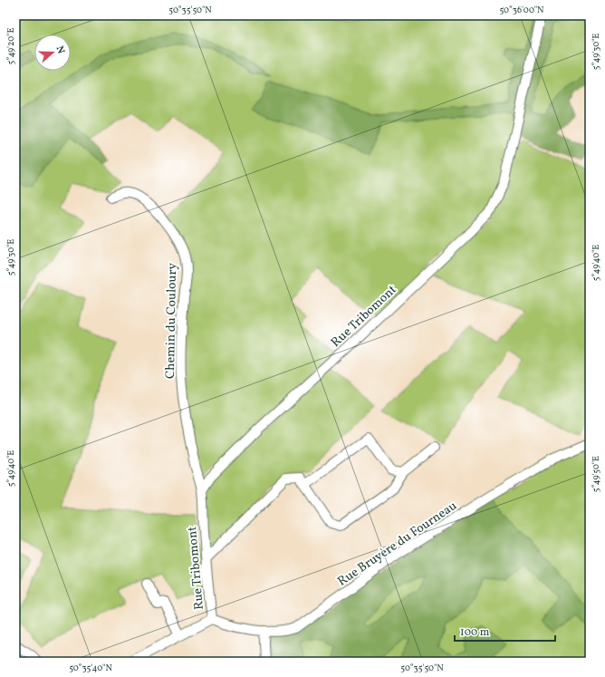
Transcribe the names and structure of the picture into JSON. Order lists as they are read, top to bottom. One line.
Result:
{"streets":{"street":["Rue Tribomont","Chemin du Couloury","Rue Bruyère du Fourneau"]},"crossings":[["Rue Tribomont","Chemin du Couloury"],["Rue Tribomont","Rue Bruyère du Fourneau"]],"scale_bar":"100 m","north":"right","coordinates":["50°35'50\"N","50°36'00\"N","5°49'20\"E","5°49'30\"E","5°49'40\"E","5°49'50\"E","50°35'40\"N"]}
